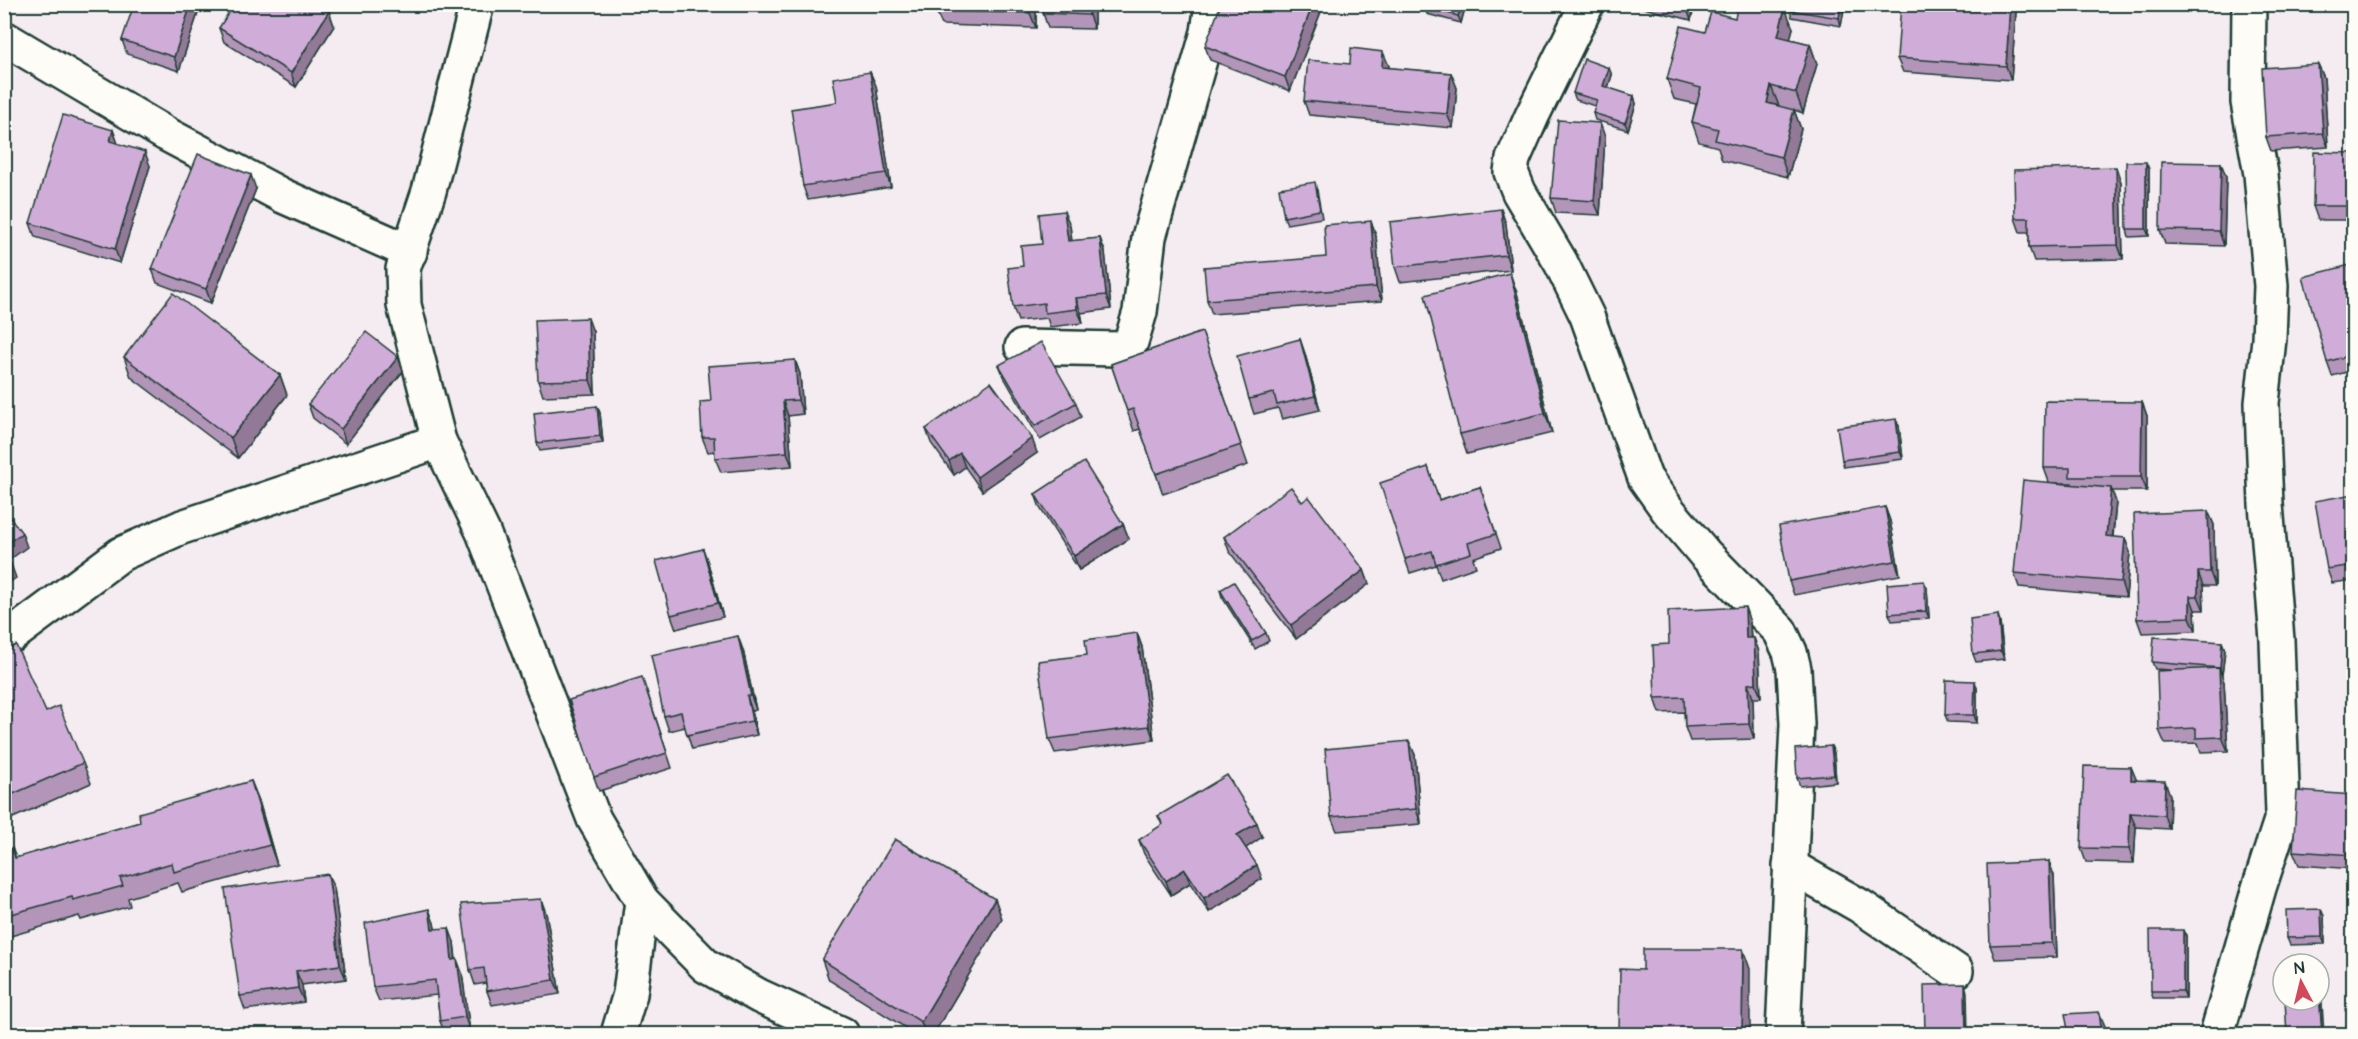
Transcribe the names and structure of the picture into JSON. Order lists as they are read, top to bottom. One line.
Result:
{"north":"top"}
